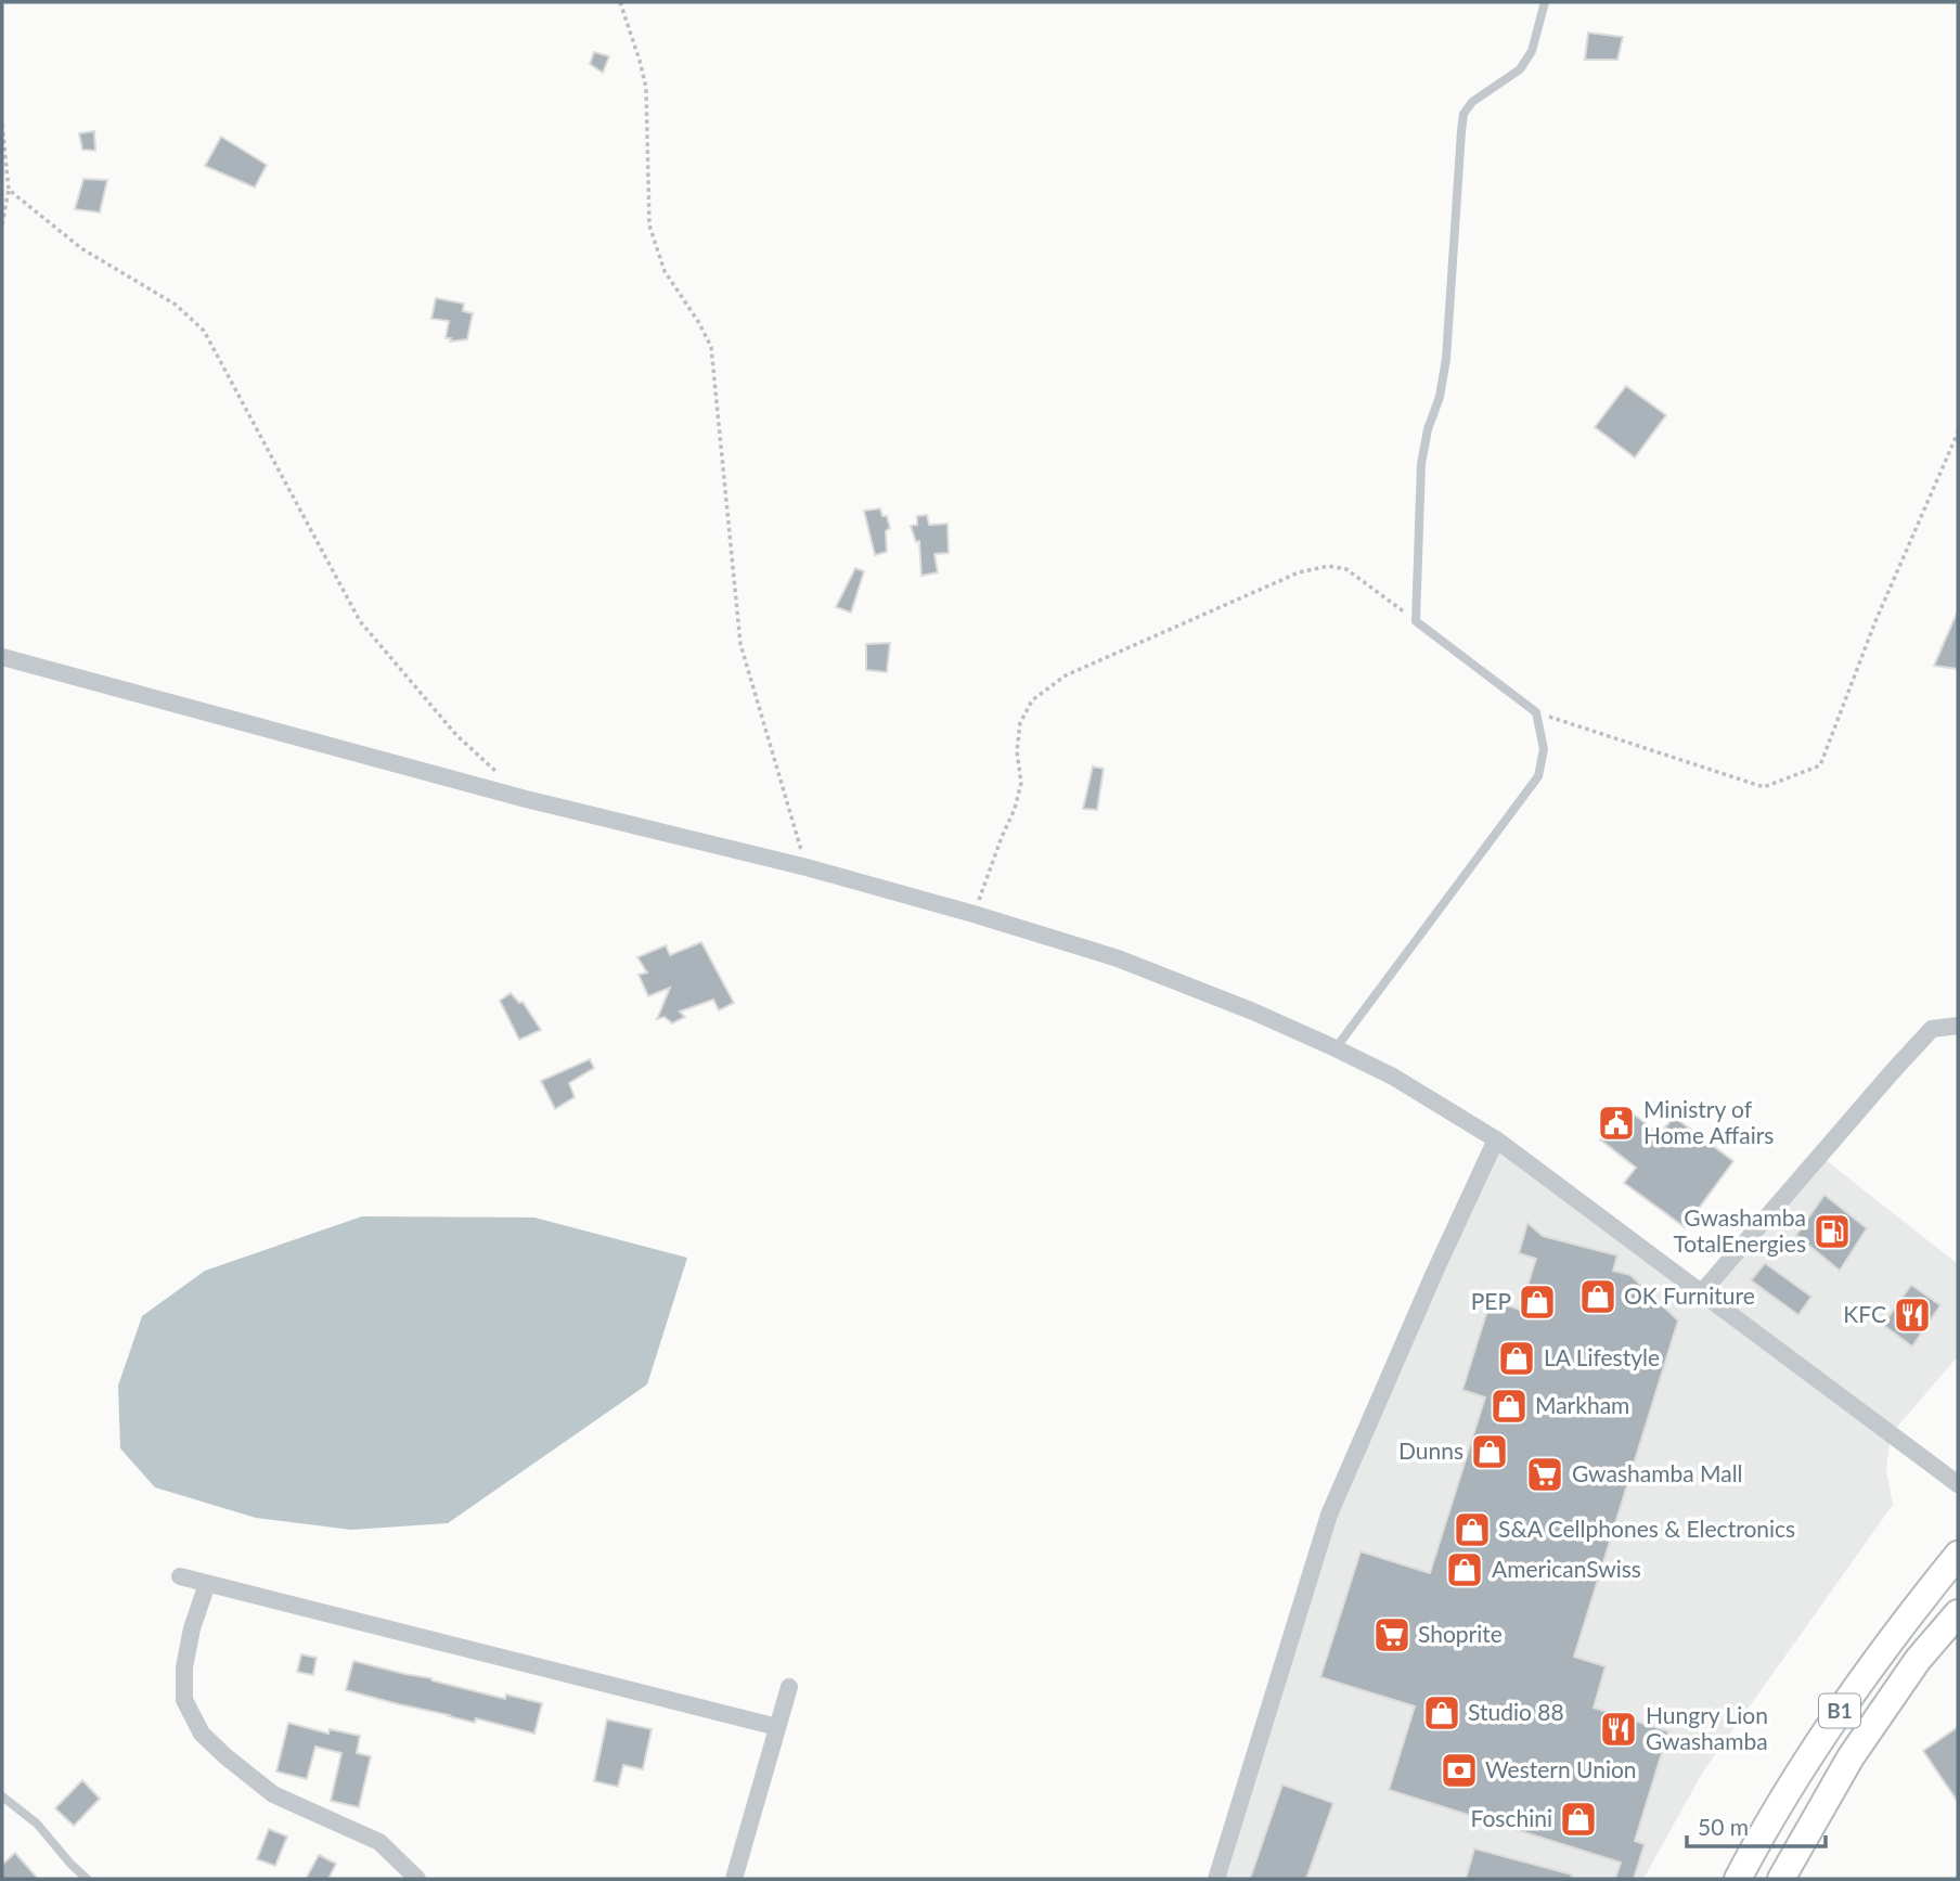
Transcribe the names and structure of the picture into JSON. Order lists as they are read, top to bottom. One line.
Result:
{"streets":{"main road":["B1"]},"places":{"public building":["Ministry of Home Affairs"],"fuel station":["Gwashamba TotalEnergies"],"shop":["OK Furniture","PEP","LA Lifestyle","Markham","Dunns","S&A Cellphones & Electronics","AmericanSwiss","Studio 88","Foschini"],"restaurant":["KFC","Hungry Lion Gwashamba"],"supermarket":["Gwashamba Mall","Shoprite"],"bank":["Western Union"]},"scale_bar":"50 m"}
